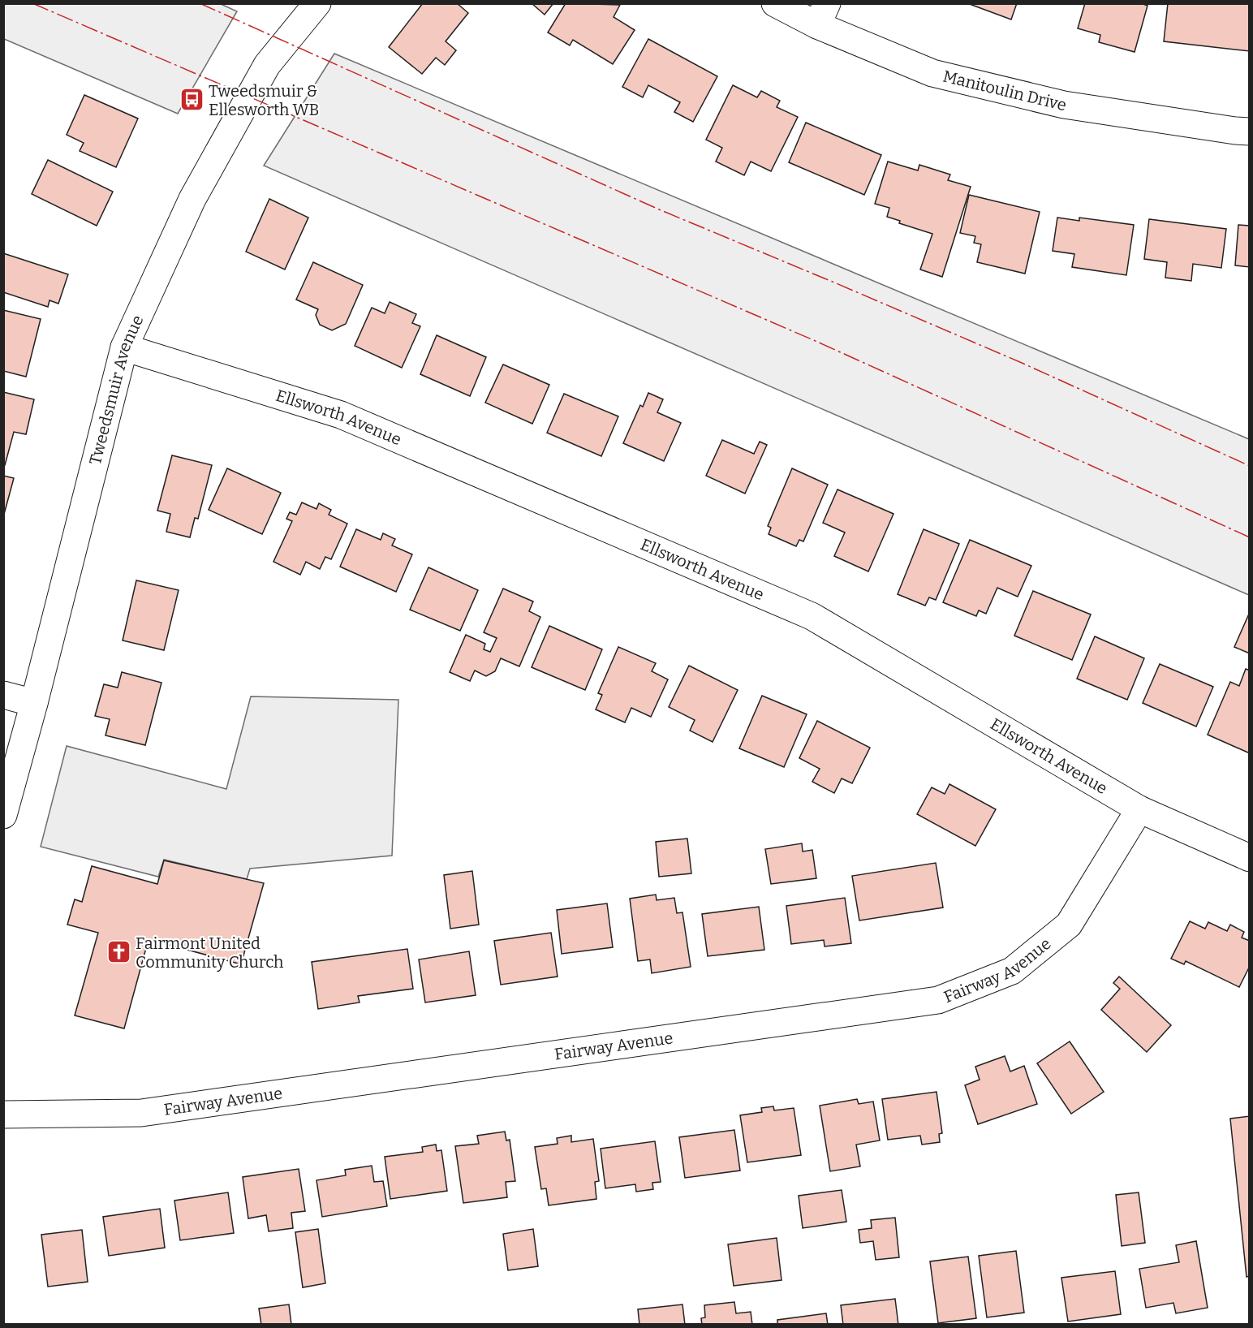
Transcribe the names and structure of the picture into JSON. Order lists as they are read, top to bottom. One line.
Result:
{"streets":{"street":["Manitoulin Drive","Tweedsmuir Avenue","Ellsworth Avenue","Fairway Avenue"]},"crossings":[["Tweedsmuir Avenue","Ellsworth Avenue"],["Ellsworth Avenue","Fairway Avenue"]],"places":{"bus stop":["Tweedsmuir & Ellesworth WB"],"church":["Fairmont United Community Church"]}}
